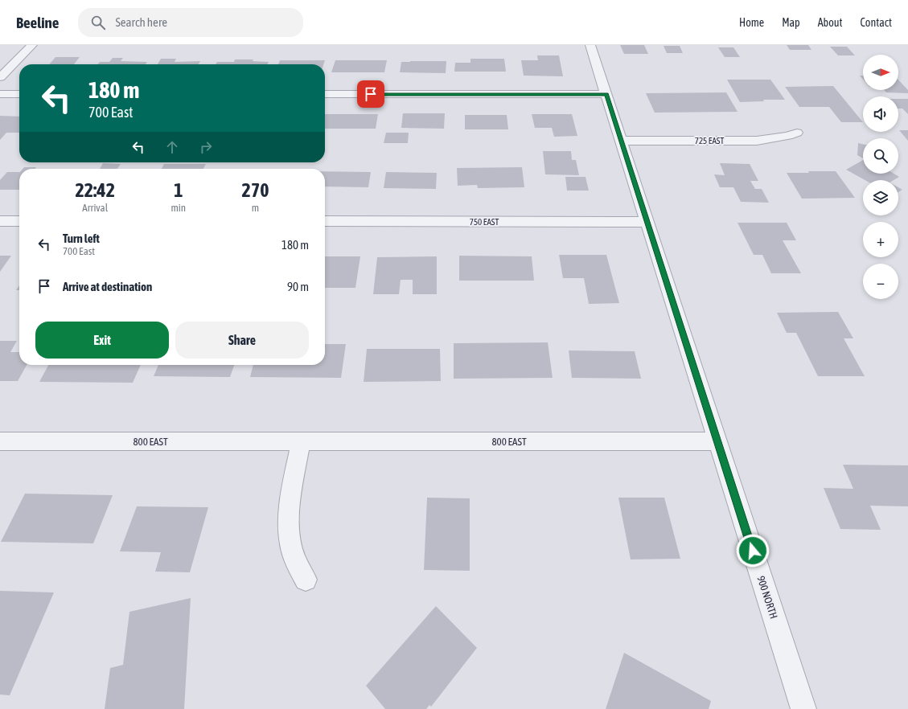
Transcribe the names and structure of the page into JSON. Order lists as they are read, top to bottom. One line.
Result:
{"streets":{"street":["725 EAST","750 EAST","800 EAST","900 NORTH"]},"crossings":[["725 EAST","900 NORTH"],["750 EAST","900 NORTH"],["800 EAST","900 NORTH"]],"north":"right","page":{"header":"Beeline","search":"Search here","nav":["Home","Map","About","Contact"],"map_buttons":["+","−"],"turn":["180 m","700 East"],"eta":["22:42","Arrival","1","min","270","m"],"list":[{"name":"Turn left","note":"700 East","value":"180 m"},{"name":"Arrive at destination","value":"90 m"}],"buttons":["Exit","Share"]}}
